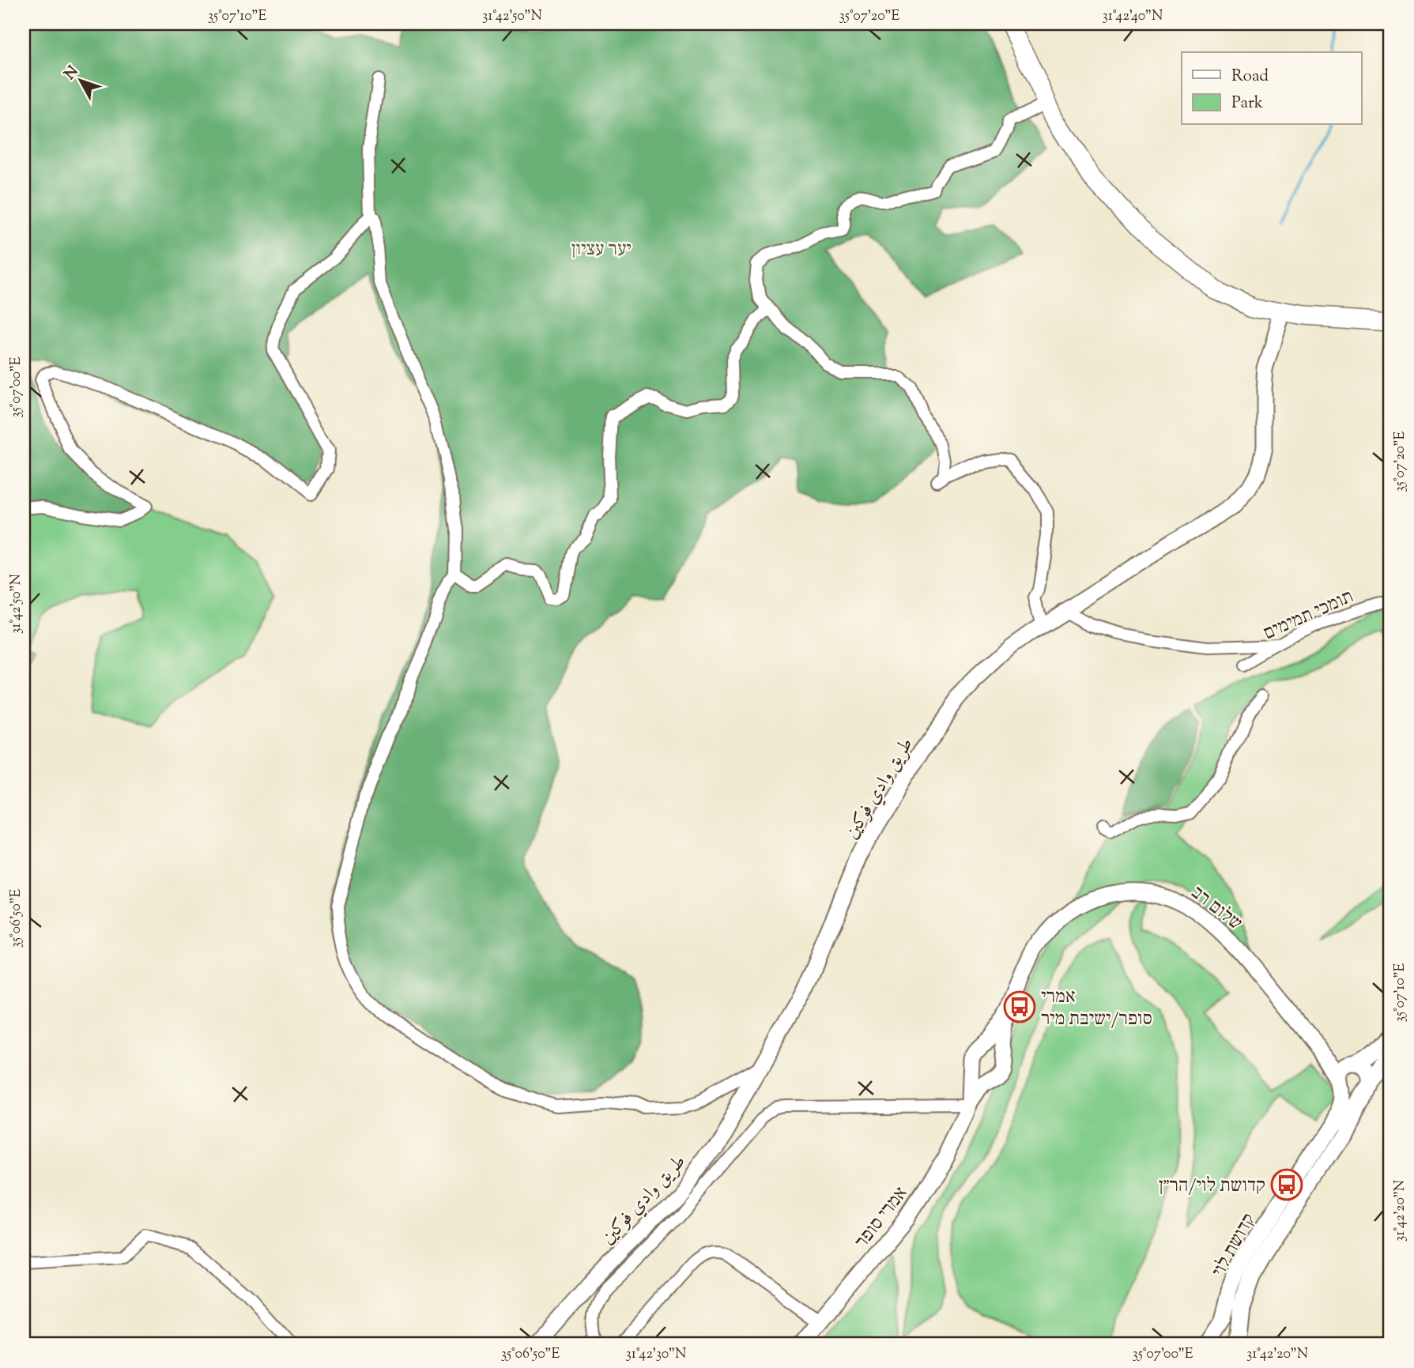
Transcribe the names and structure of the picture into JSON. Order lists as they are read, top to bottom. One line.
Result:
{"streets":{"street":["תומכי תמימים","طريق وادي فوکين","שלום רב","אמרי סופר","קדושת לוי"]},"crossings":[["שלום רב","קדושת לוי"]],"parks":["יער עציון"],"places":{"bus stop":["אמרי סופר/ישיבת מיר","קדושת לוי/הר״ן"]},"legend":["Road","Park"],"north":"top left","coordinates":["35°07'10\"E","31°42'50\"N","35°07'20\"E","31°42'40\"N","35°07'00\"E","35°06'50\"E","31°42'20\"N","31°42'30\"N"]}
